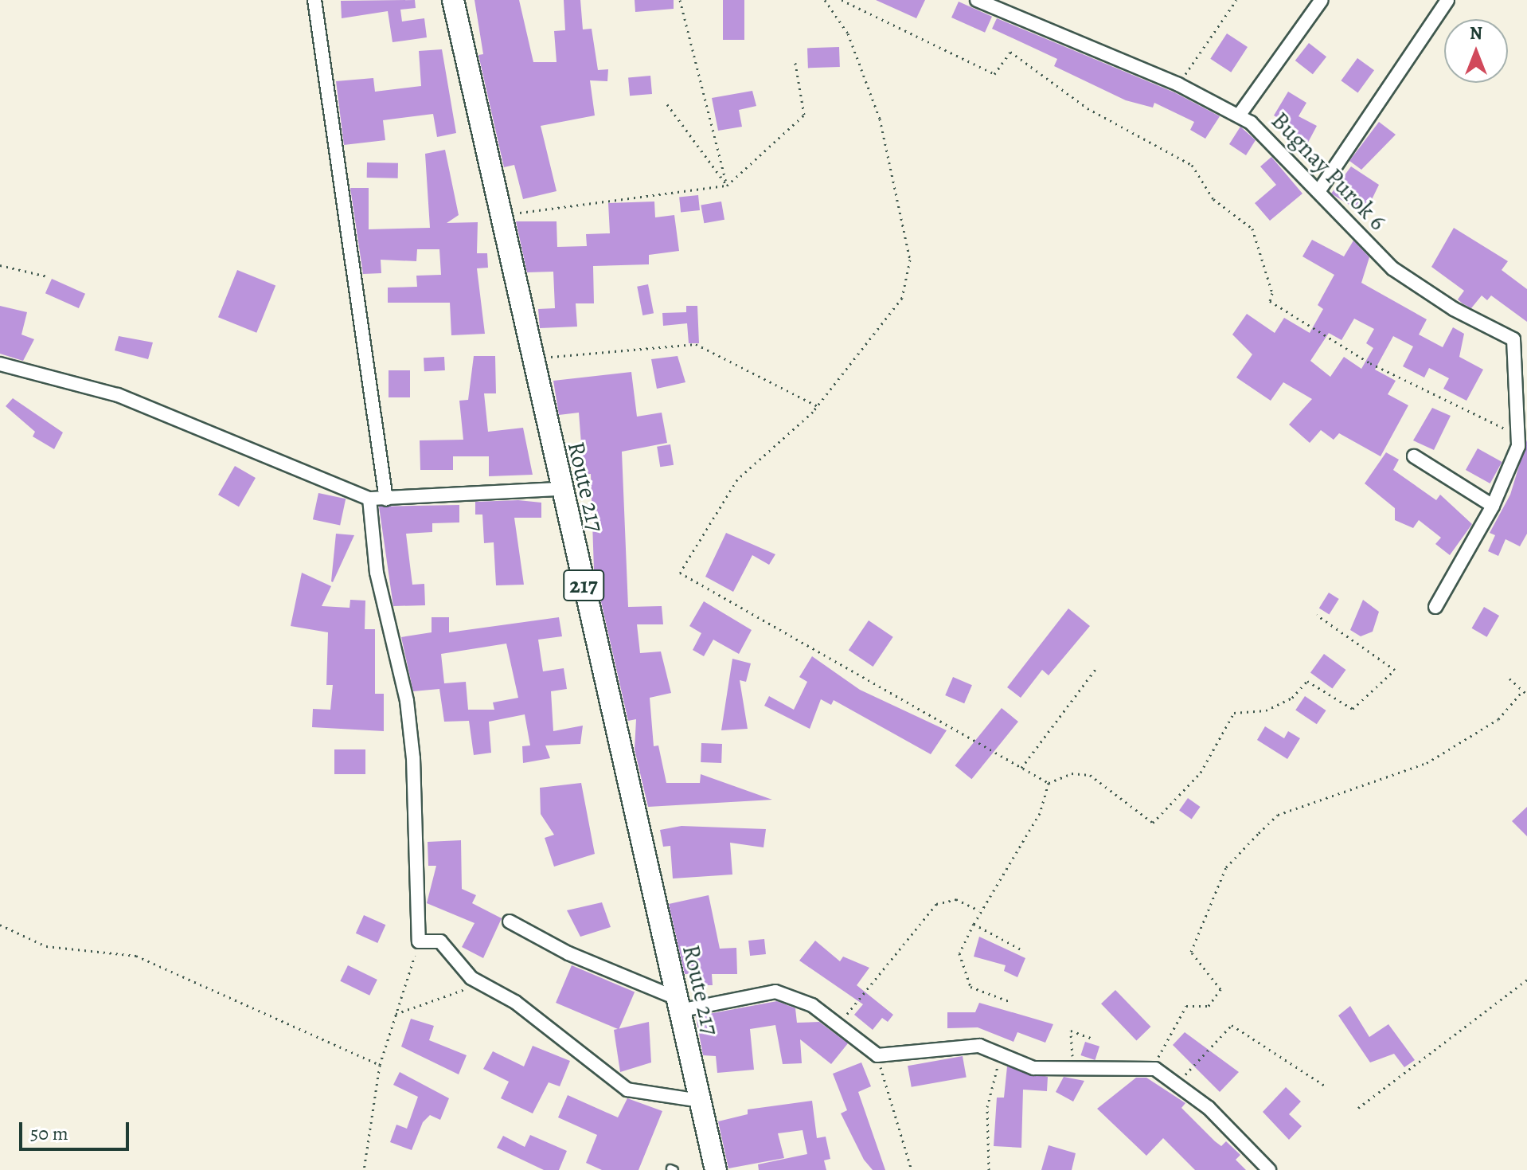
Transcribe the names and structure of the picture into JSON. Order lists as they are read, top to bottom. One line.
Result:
{"streets":{"main road":["Route 217","217"],"street":["Bugnay Purok 6"]},"scale_bar":"50 m","north":"top"}
